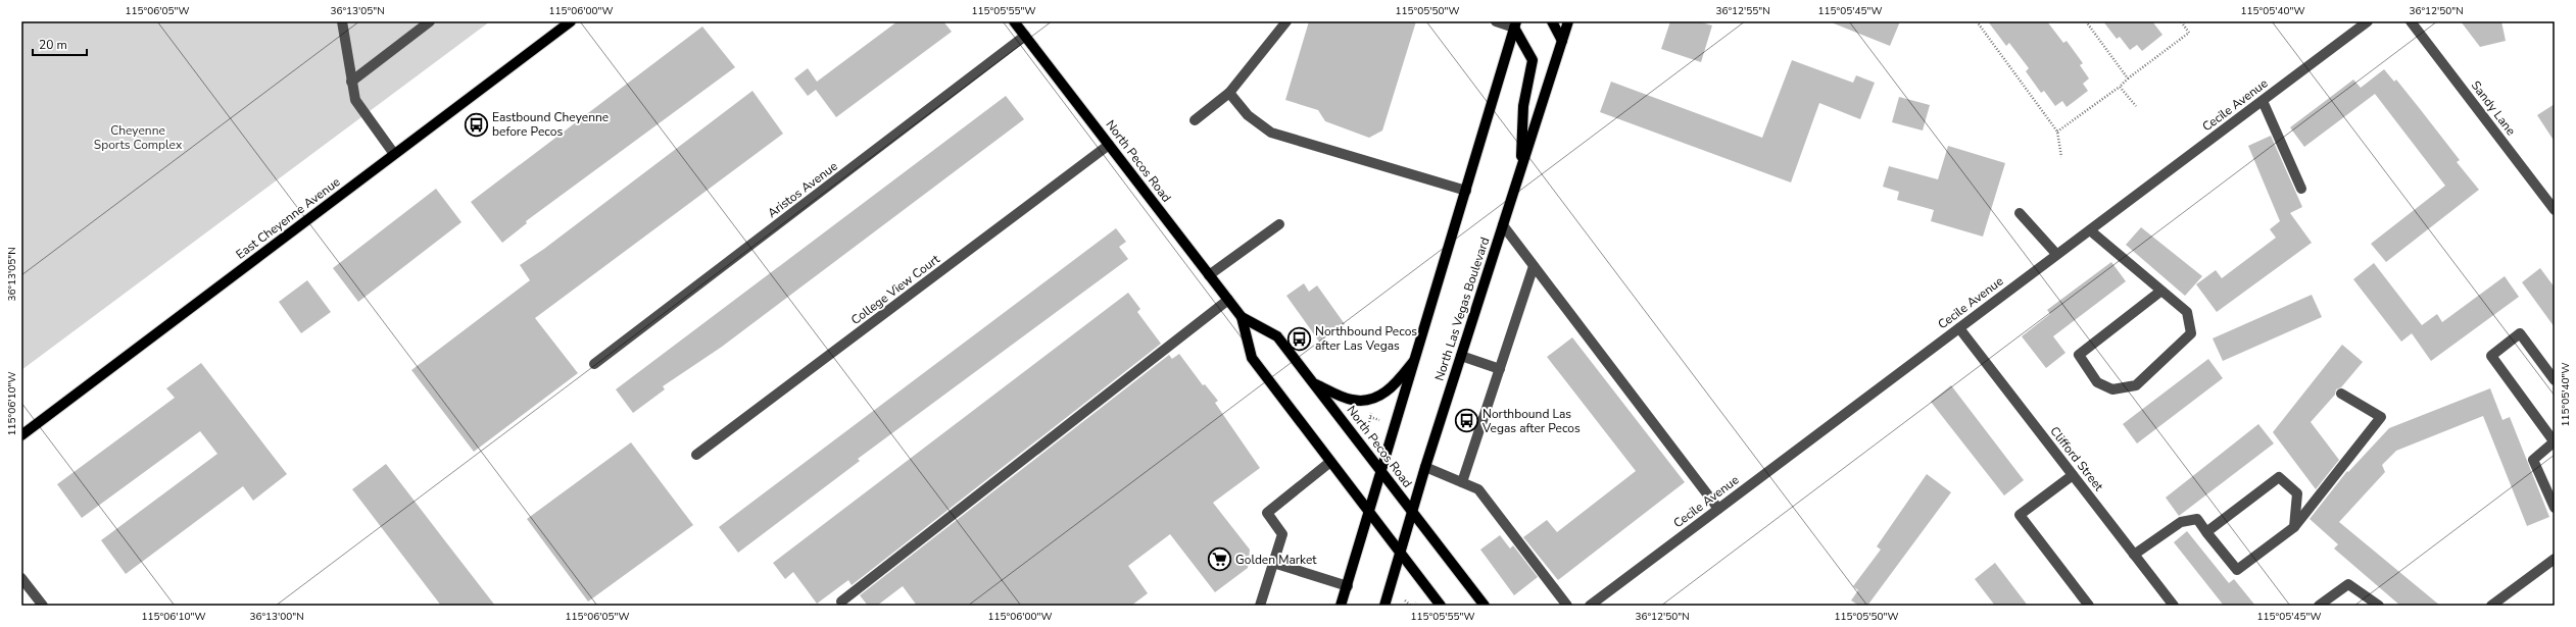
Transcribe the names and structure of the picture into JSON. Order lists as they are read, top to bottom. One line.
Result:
{"streets":{"main road":["North Pecos Road","East Cheyenne Avenue","North Las Vegas Boulevard"],"street":["Cecile Avenue","Sandy Lane","Aristos Avenue","College View Court","Clifford Street"]},"crossings":[["Cecile Avenue","Clifford Street"],["North Pecos Road","Aristos Avenue"],["North Pecos Road","College View Court"],["North Pecos Road","North Las Vegas Boulevard"]],"parks":["Cheyenne Sports Complex"],"places":{"bus stop":["Eastbound Cheyenne before Pecos","Northbound Pecos after Las Vegas","Northbound Las Vegas after Pecos"],"supermarket":["Golden Market"]},"scale_bar":"20 m","coordinates":["115°06'05\"W","36°13'05\"N","115°06'00\"W","115°05'55\"W","115°05'50\"W","36°12'55\"N","115°05'45\"W","115°05'40\"W","36°12'50\"N","115°06'10\"W","36°13'00\"N"]}
